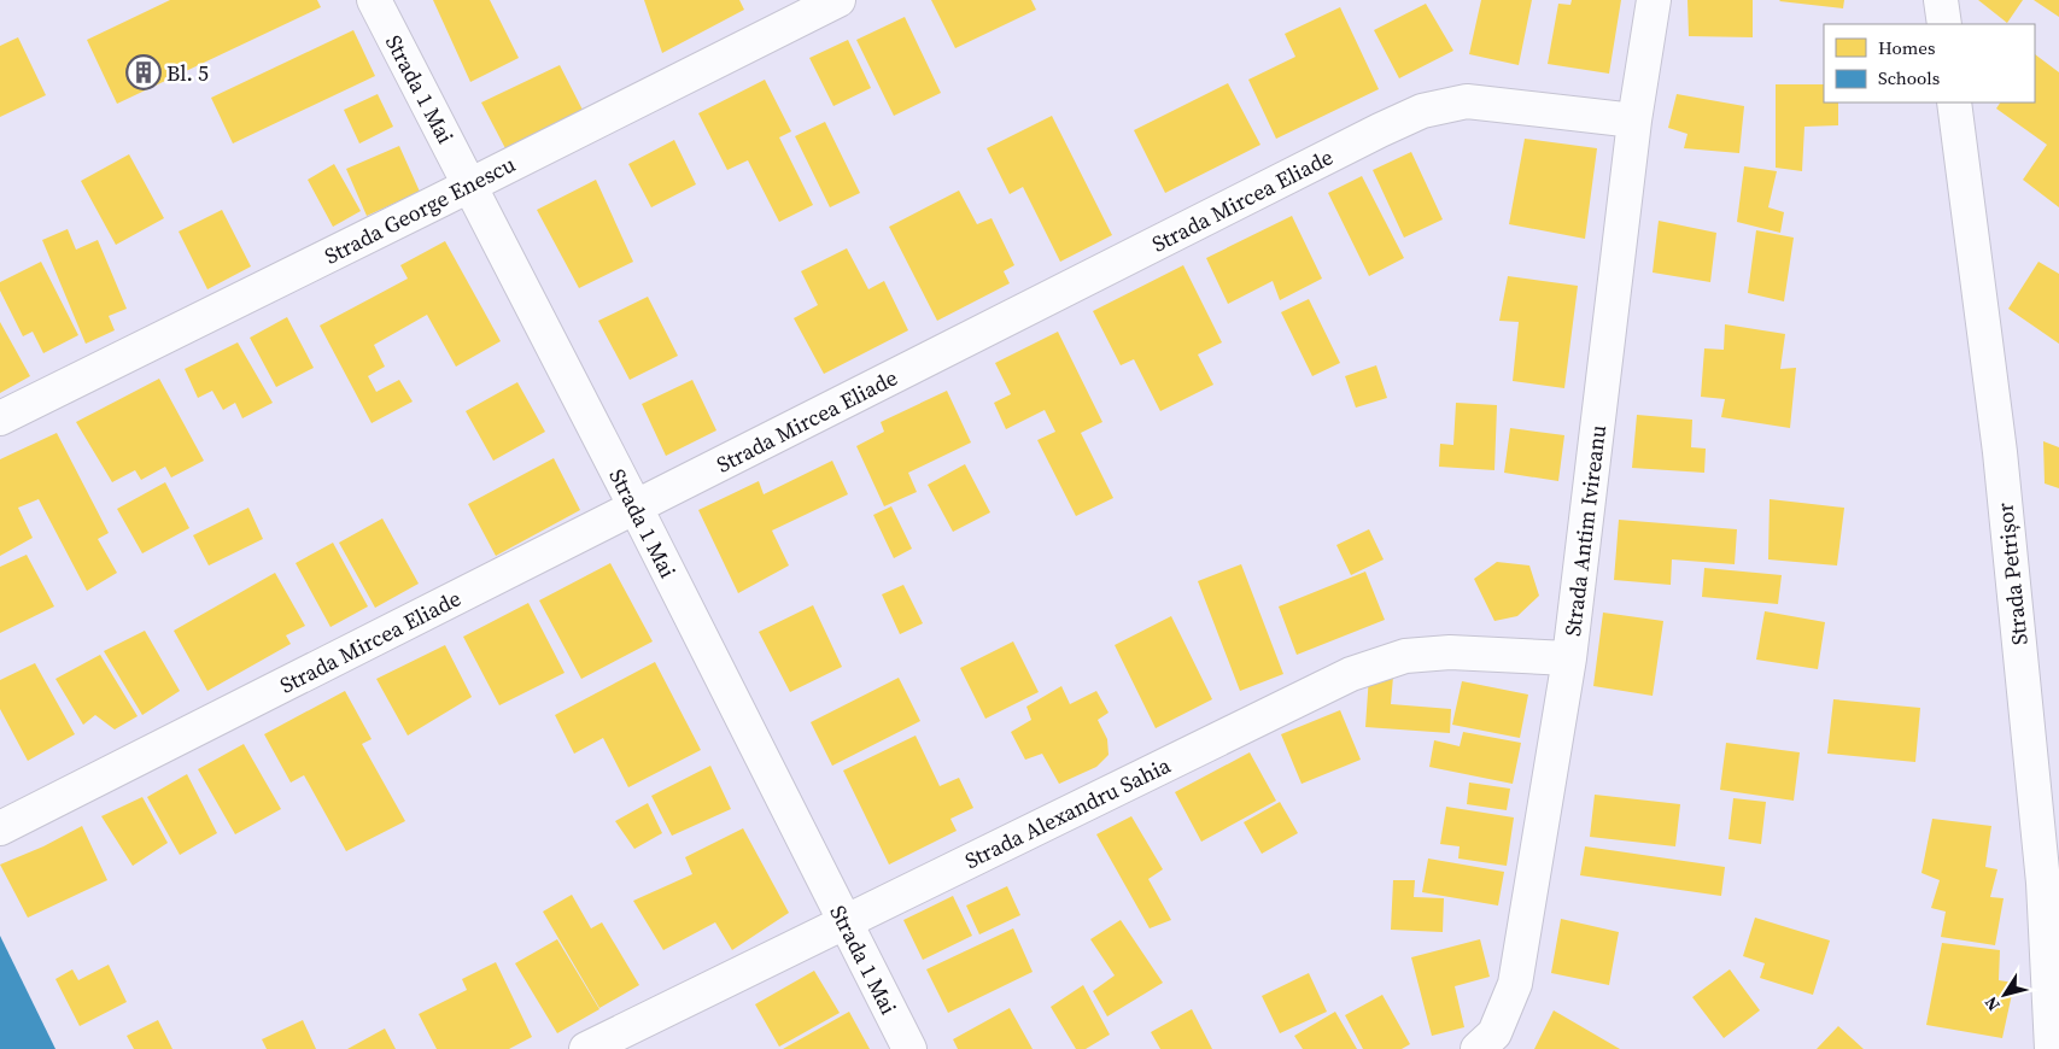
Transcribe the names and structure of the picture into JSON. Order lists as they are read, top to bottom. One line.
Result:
{"streets":{"street":["Strada 1 Mai","Strada Mircea Eliade","Strada George Enescu","Strada Antim Ivireanu","Strada Petrișor","Strada Alexandru Sahia"]},"crossings":[["Strada 1 Mai","Strada Mircea Eliade"],["Strada 1 Mai","Strada George Enescu"],["Strada 1 Mai","Strada Alexandru Sahia"],["Strada Mircea Eliade","Strada Antim Ivireanu"],["Strada Antim Ivireanu","Strada Alexandru Sahia"]],"places":{"building":["Bl. 5"]},"legend":["Homes","Schools"],"north":"bottom left"}
